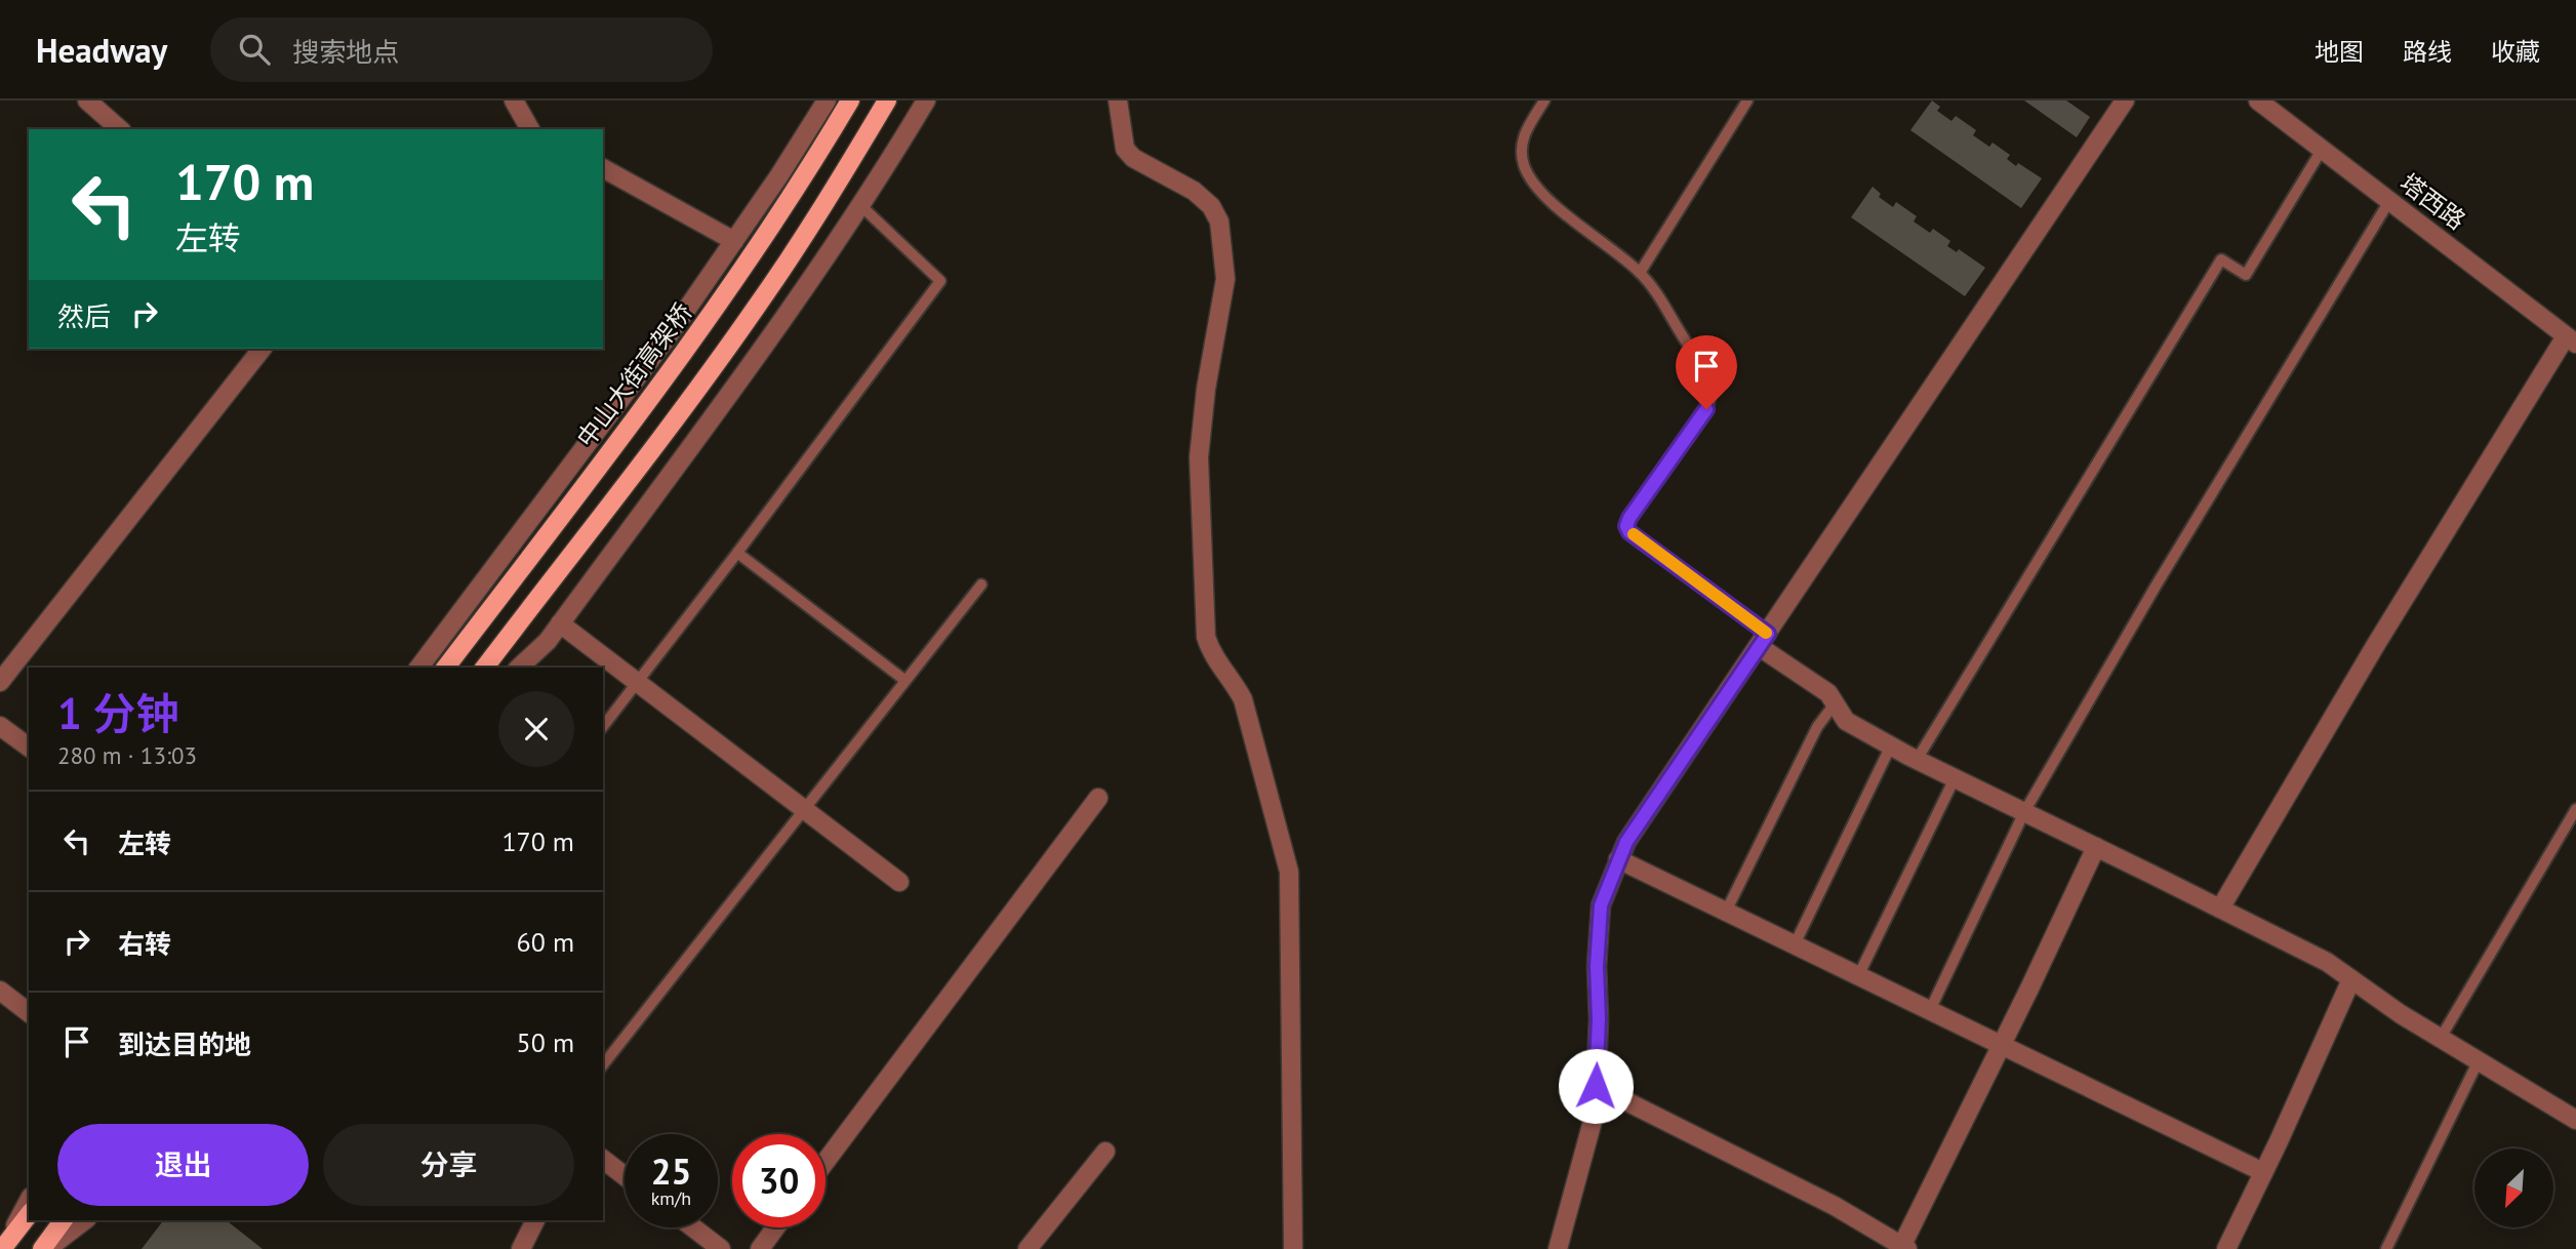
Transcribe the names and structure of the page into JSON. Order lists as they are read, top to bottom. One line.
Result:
{"streets":{"main road":["中山大街高架桥"],"street":["塔西路"]},"north":"bottom left","page":{"header":"Headway","search":"搜索地点","nav":["地图","路线","收藏"],"turn":["170 m","左转"],"then":"然后","heading":["1 分钟","280 m · 13:03"],"list":[{"name":"左转","value":"170 m"},{"name":"右转","value":"60 m"},{"name":"到达目的地","value":"50 m"}],"buttons":["退出","分享"],"speed":"25 km/h","limit":"30"}}
